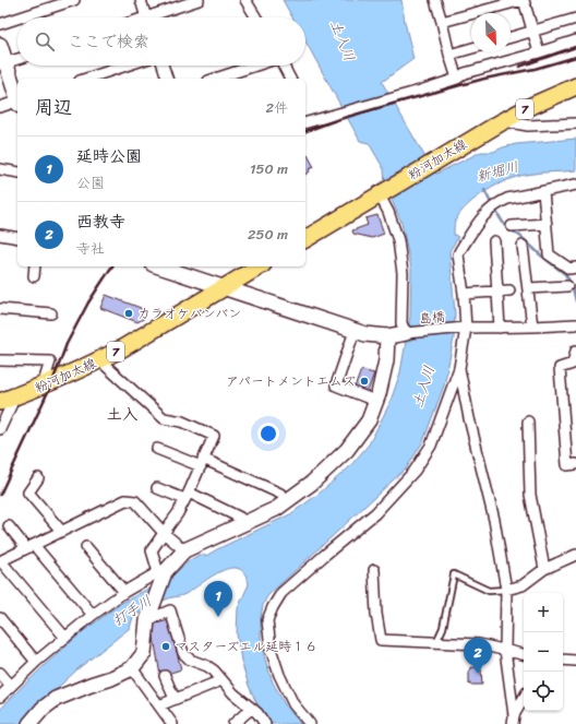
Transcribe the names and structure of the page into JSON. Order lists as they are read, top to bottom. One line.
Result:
{"streets":{"main road":["7","粉河加太線"],"street":["島橋"]},"districts":["土入"],"water":["土入川","新堀川","打手川"],"places":["カラオケバンバン","アパートメントエムズ","マスターズエル延時１６"],"north":"bottom right","page":{"search":"ここで検索","heading":["周辺","2件"],"list":[{"mark":"1","name":"延時公園","note":"公園","value":"150 m"},{"mark":"2","name":"西教寺","note":"寺社","value":"250 m"}],"pins":["1","2"],"map_buttons":["+","−"]}}
